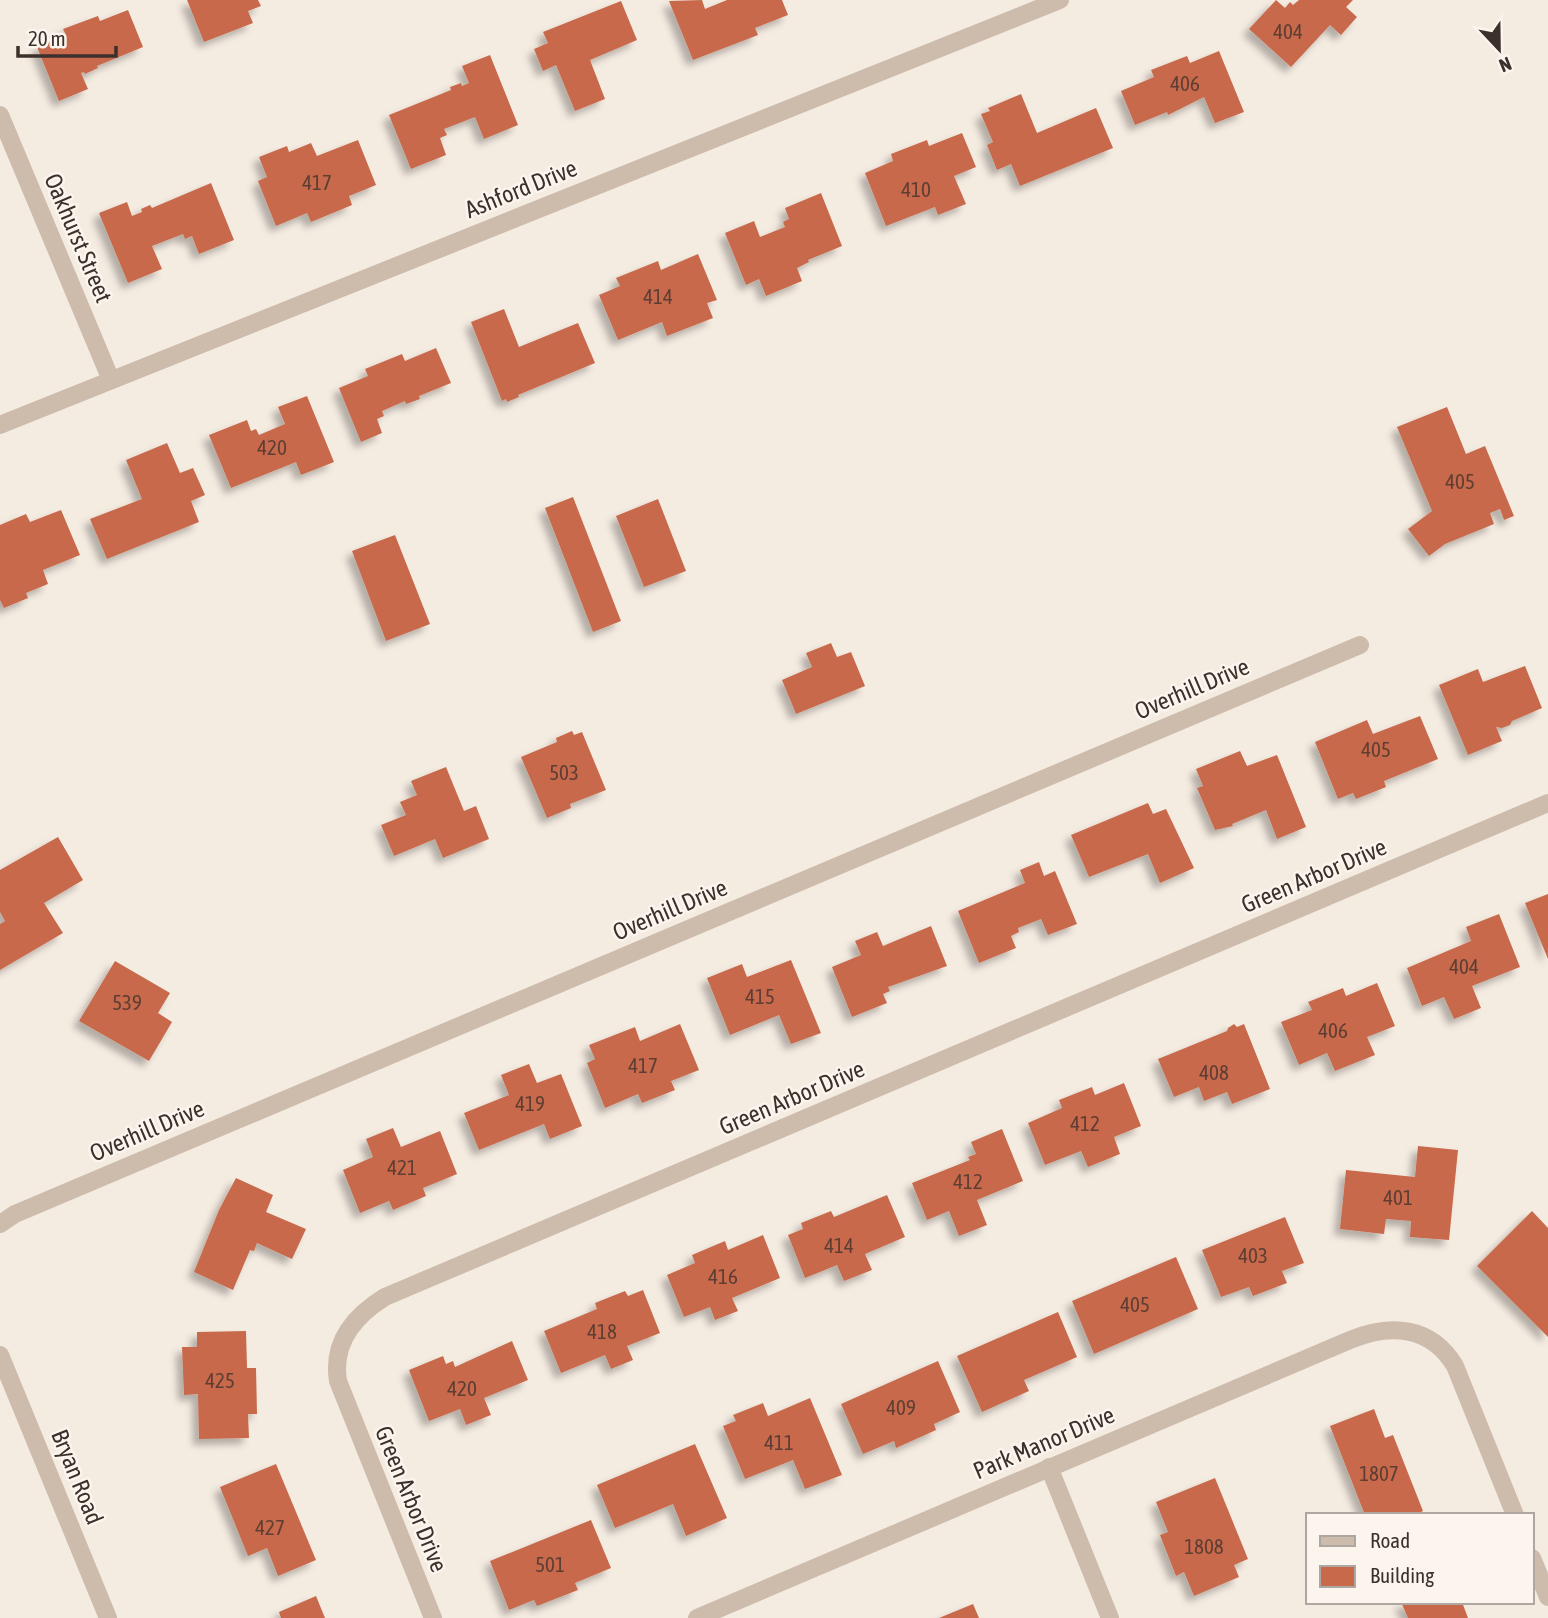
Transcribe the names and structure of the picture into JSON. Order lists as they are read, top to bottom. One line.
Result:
{"streets":{"street":["Ashford Drive","Oakhurst Street","Overhill Drive","Green Arbor Drive","Park Manor Drive","Bryan Road"]},"crossings":[["Ashford Drive","Oakhurst Street"]],"house_numbers":["404","406","417","410","414","420","405","405","503","404","415","539","406","417","408","419","412","421","412","401","414","403","416","405","418","425","420","409","411","1807","427","1808","501"],"legend":["Road","Building"],"scale_bar":"20 m","north":"bottom"}
